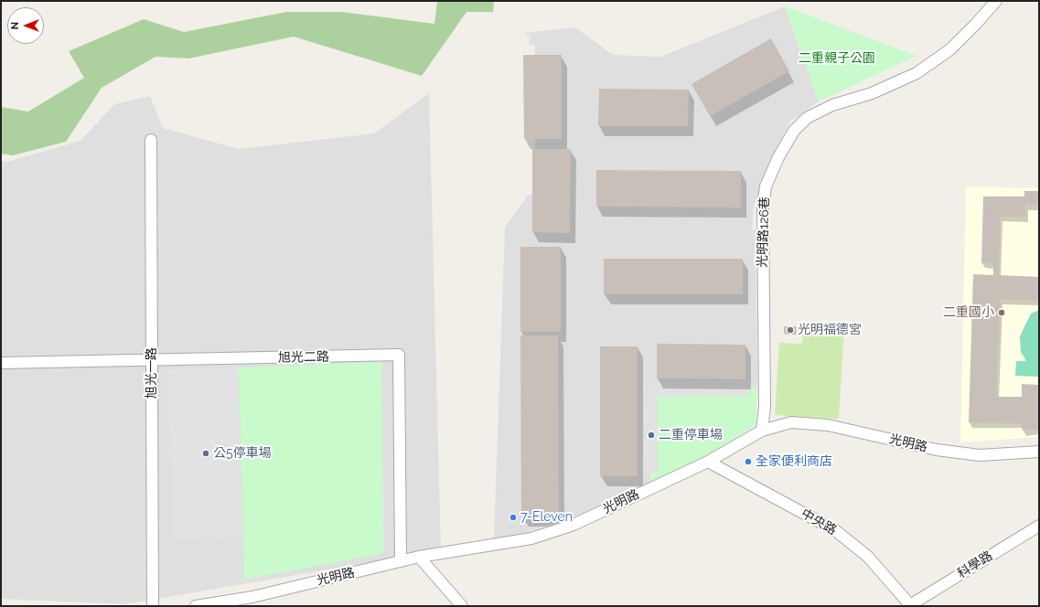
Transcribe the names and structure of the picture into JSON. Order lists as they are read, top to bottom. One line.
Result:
{"streets":{"street":["光明路126巷","旭光二路","旭光一路","光明路","中央路","科學路"]},"crossings":[["光明路126巷","光明路"],["旭光二路","旭光一路"],["旭光二路","光明路"],["光明路","中央路"],["中央路","科學路"]],"parks":["二重親子公園"],"places":["二重國小","光明福德宮","二重停車場","公5停車場","全家便利商店","7-Eleven"],"north":"left"}
